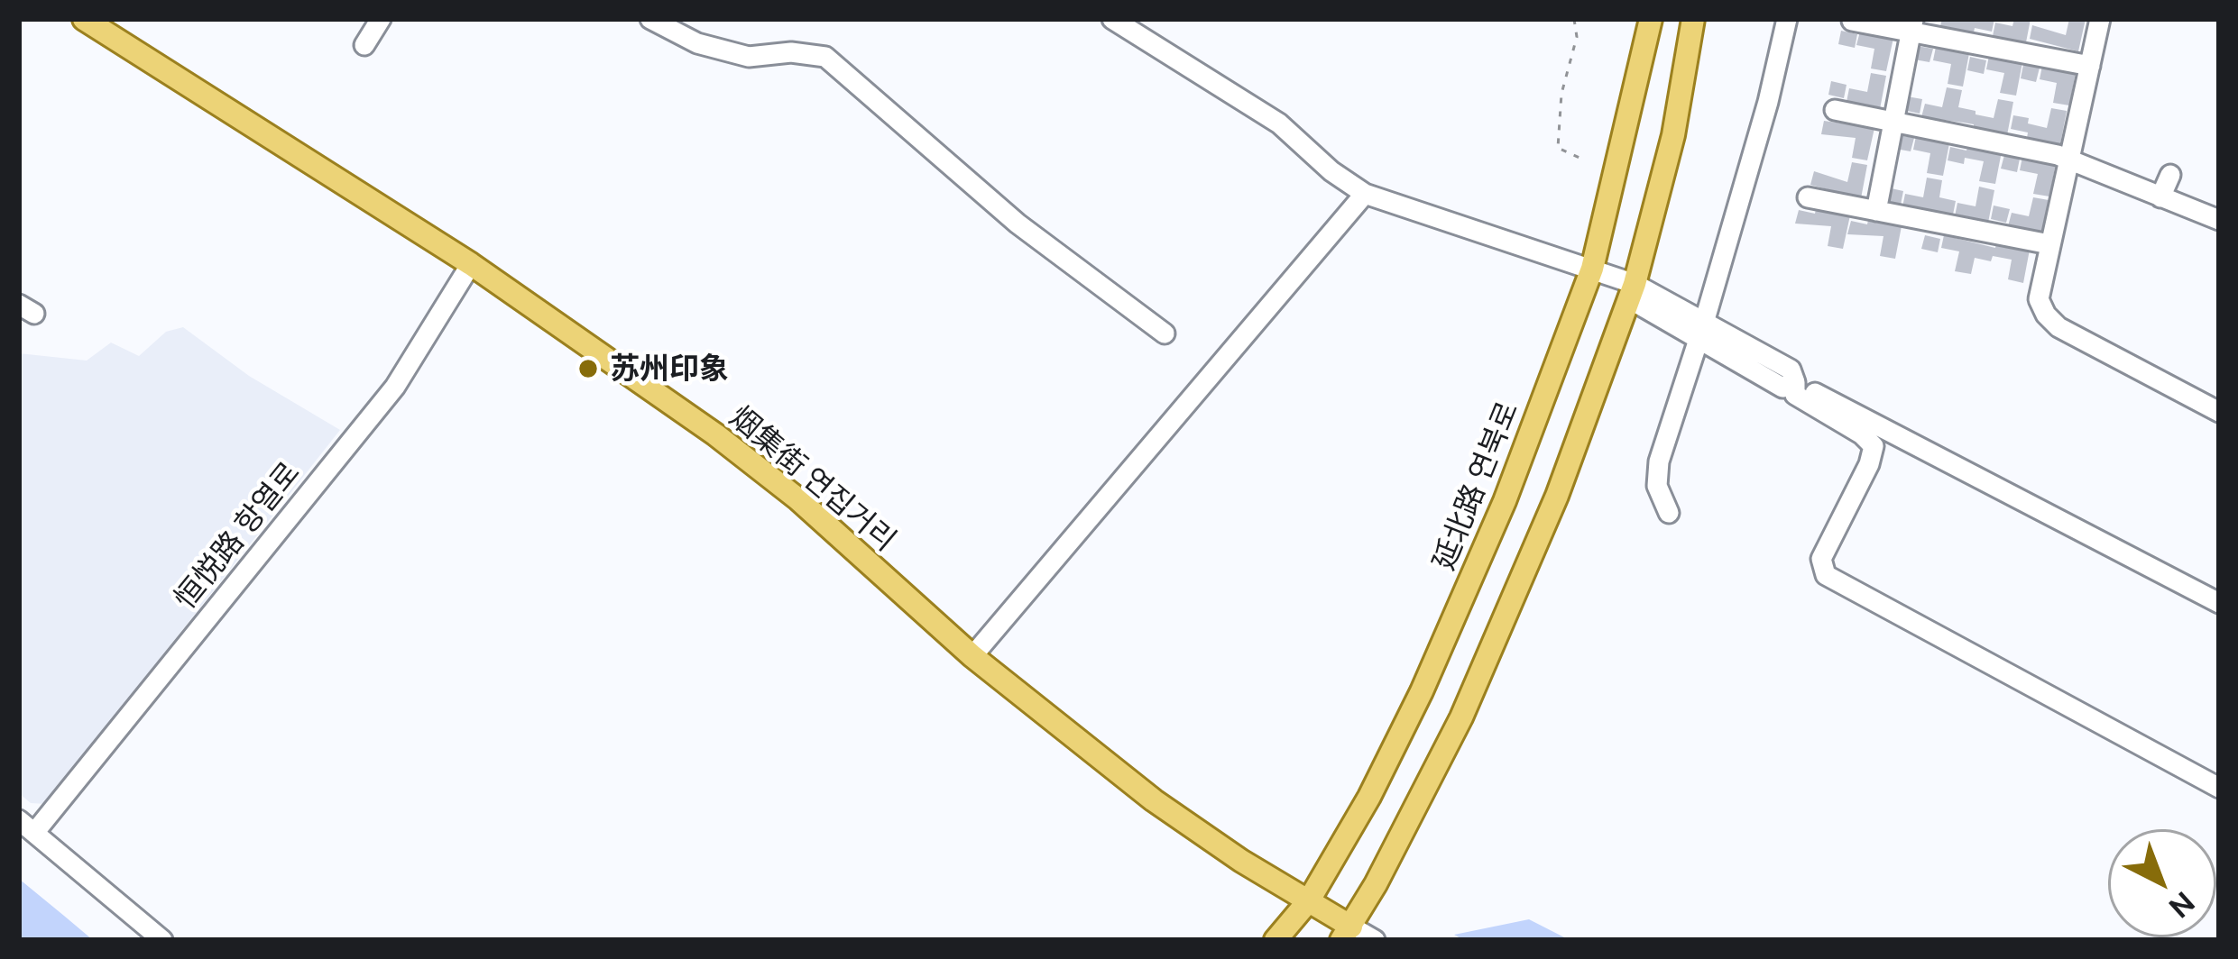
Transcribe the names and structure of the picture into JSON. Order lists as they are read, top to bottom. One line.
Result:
{"streets":{"main road":["烟集街 연집거리","延北路 연북로"],"street":["恒悦路 항열로"]},"crossings":[["烟集街 연집거리","延北路 연북로"],["烟集街 연집거리","恒悦路 항열로"]],"places":["苏州印象"],"north":"bottom right"}
